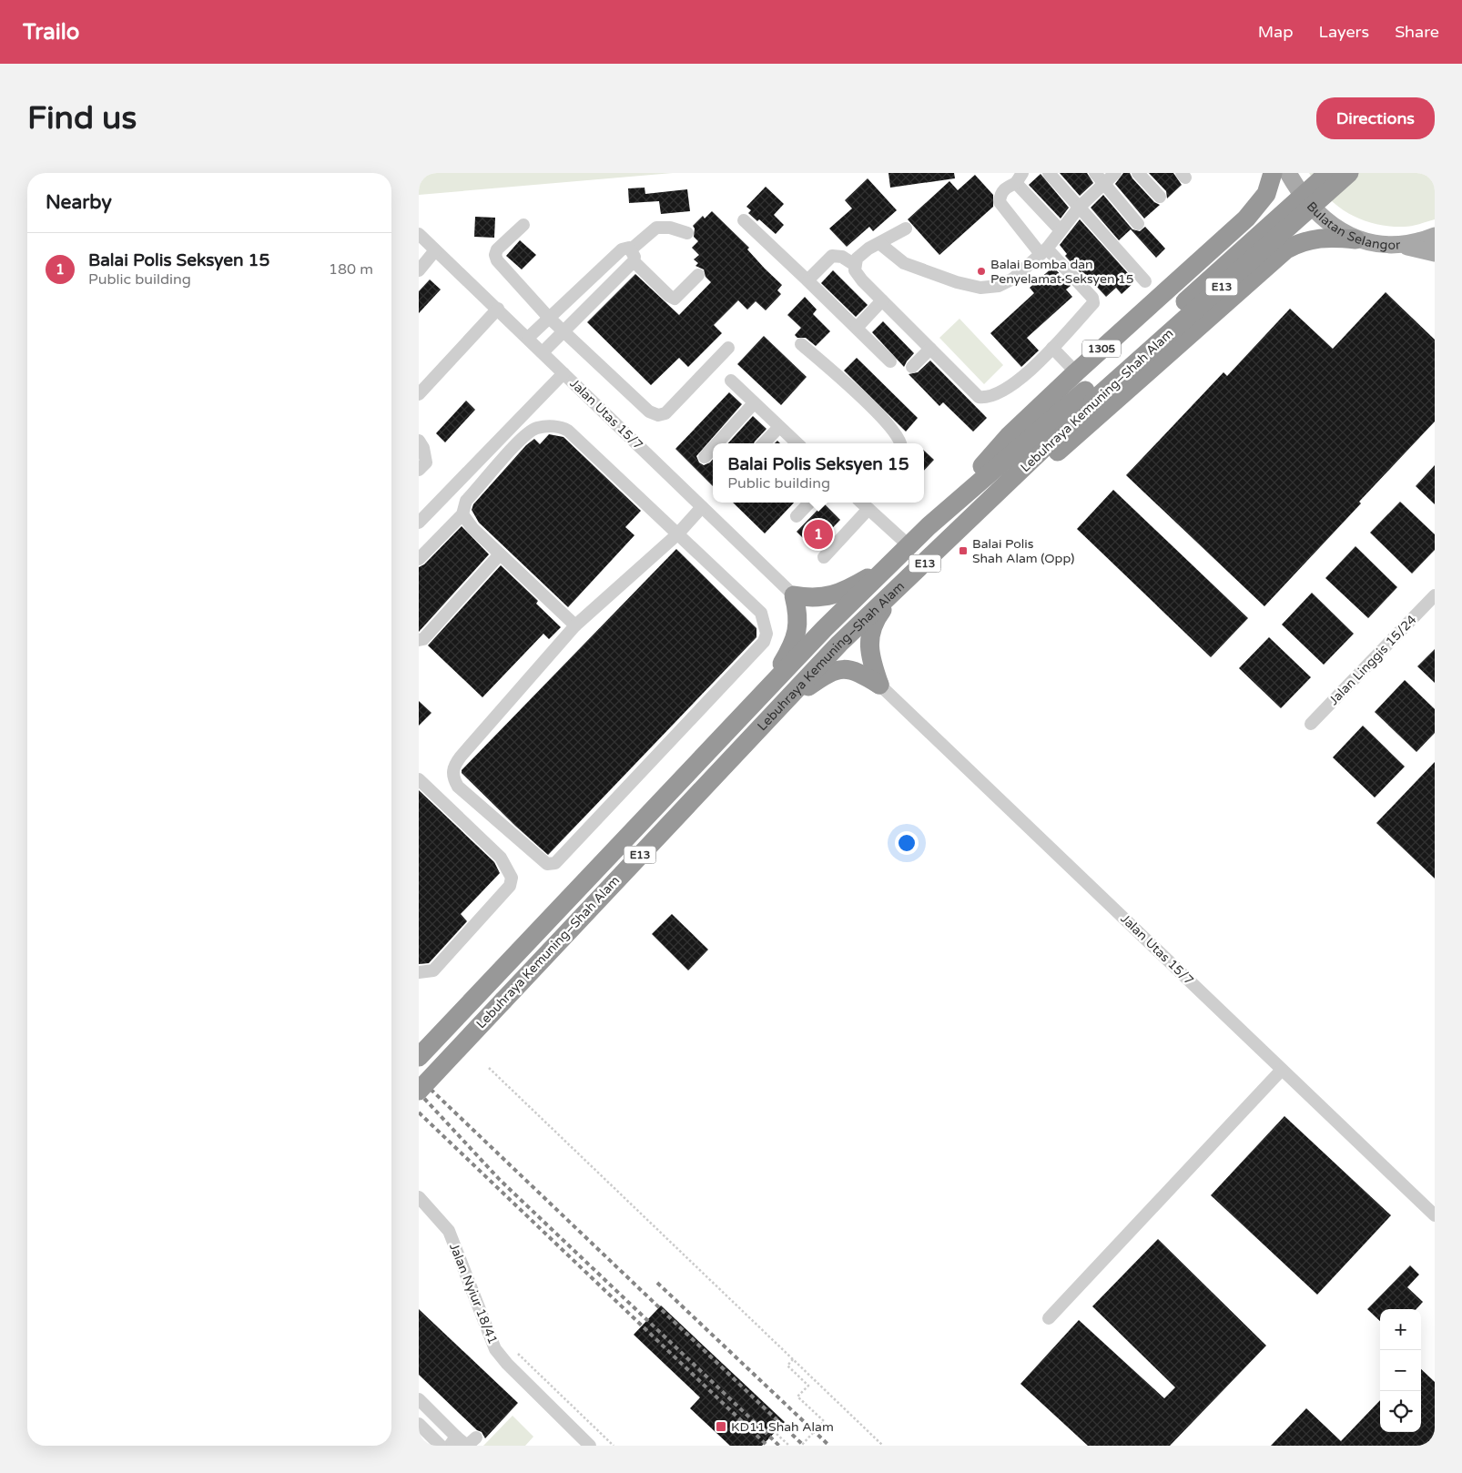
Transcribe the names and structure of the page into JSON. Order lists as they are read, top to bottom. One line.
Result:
{"streets":{"highway":["E13","1305","Lebuhraya Kemuning–Shah Alam"],"main road":["Bulatan Selangor"],"street":["Jalan Utas 15/7","Jalan Linggis 15/24","Jalan Nyiur 18/41"]},"crossings":[["1305","Lebuhraya Kemuning–Shah Alam"]],"places":{"other":["Balai Bomba dan Penyelamat Seksyen 15"],"transit":["Balai Polis Shah Alam (Opp)","KD11 Shah Alam"]},"page":{"header":"Trailo","nav":["Map","Layers","Share"],"buttons":"Directions","title":"Find us","heading":"Nearby","list":[{"mark":"1","name":"Balai Polis Seksyen 15","note":"Public building","value":"180 m"}],"popup":["Balai Polis Seksyen 15","Public building"],"pins":"1","map_buttons":["+","−"]}}
